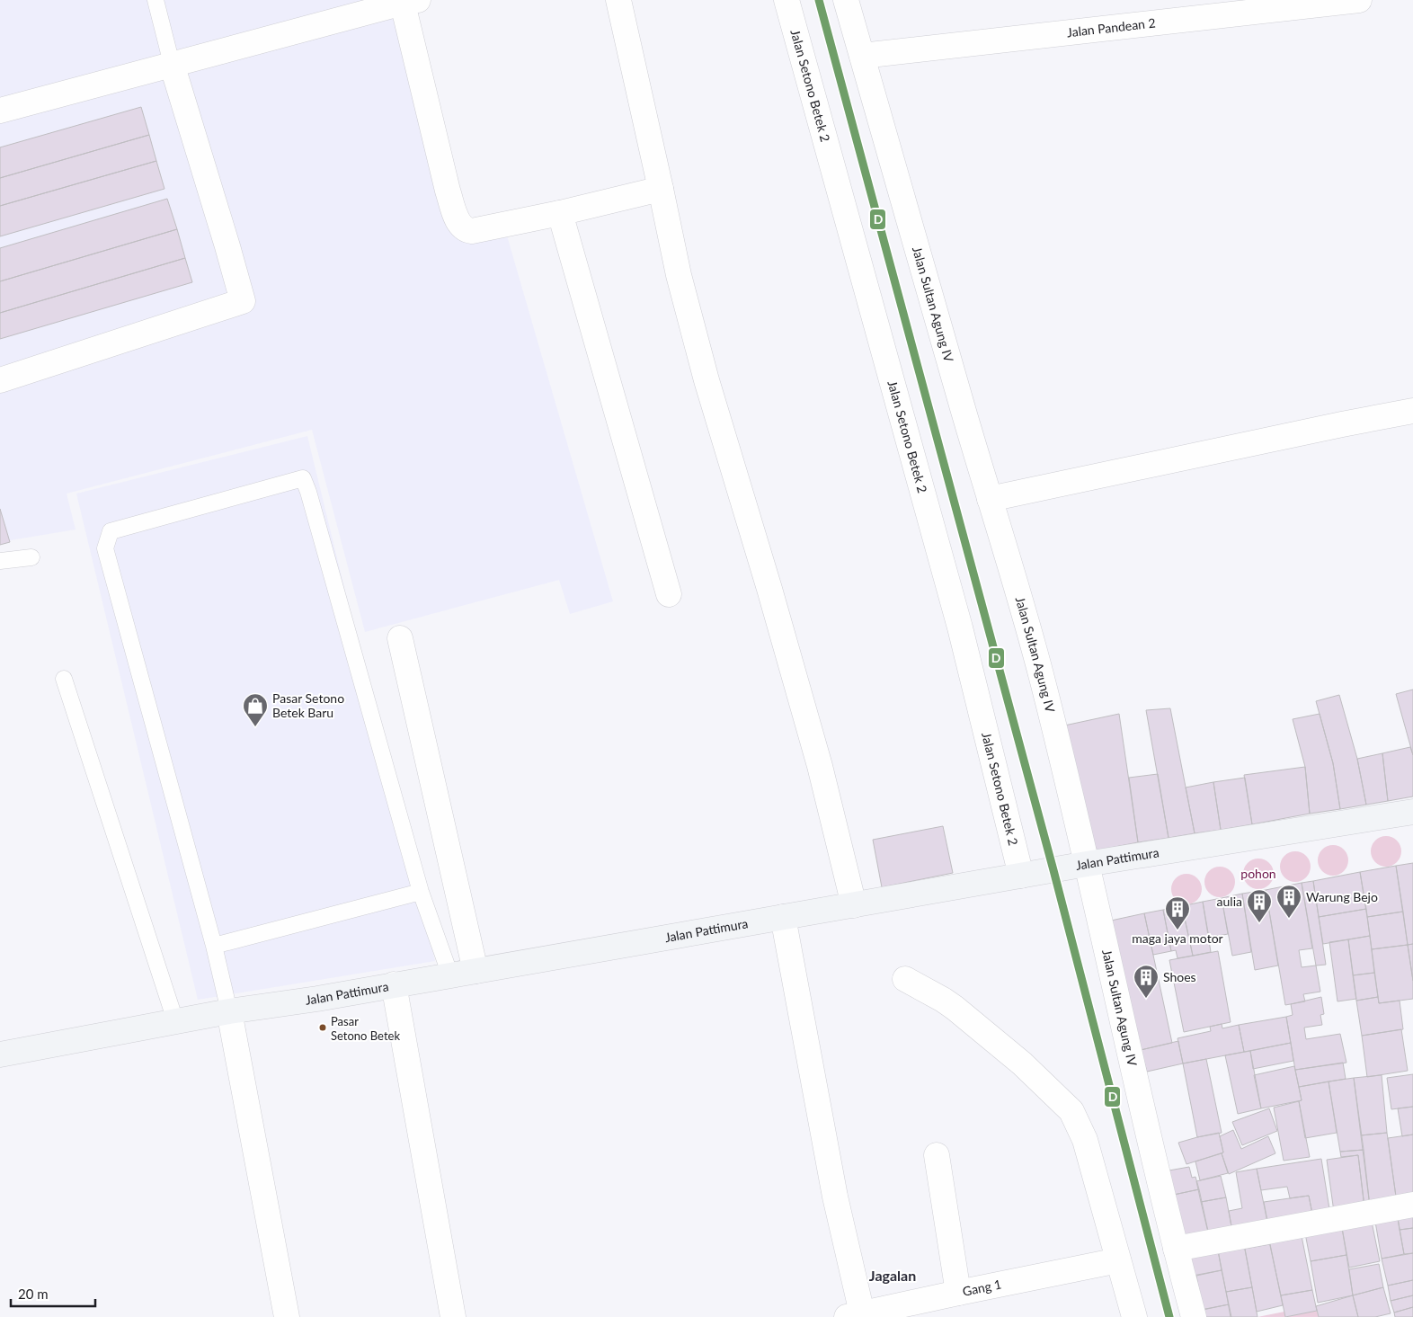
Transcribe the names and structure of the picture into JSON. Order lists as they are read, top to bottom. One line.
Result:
{"streets":{"main road":["Jalan Pattimura"],"street":["Jalan Pandean 2","Jalan Setono Betek 2","Jalan Sultan Agung IV","Gang 1"]},"crossings":[["Jalan Pandean 2","Jalan Sultan Agung IV"],["Jalan Setono Betek 2","Jalan Pattimura"],["Jalan Sultan Agung IV","Jalan Pattimura"]],"districts":["Jagalan"],"parks":["pohon"],"places":{"shop":["Pasar Setono Betek Baru"],"building":["Warung Bejo","aulia","maga jaya motor","Shoes"],"other":["Pasar Setono Betek"]},"lines":["transit line D"],"scale_bar":"20 m"}
